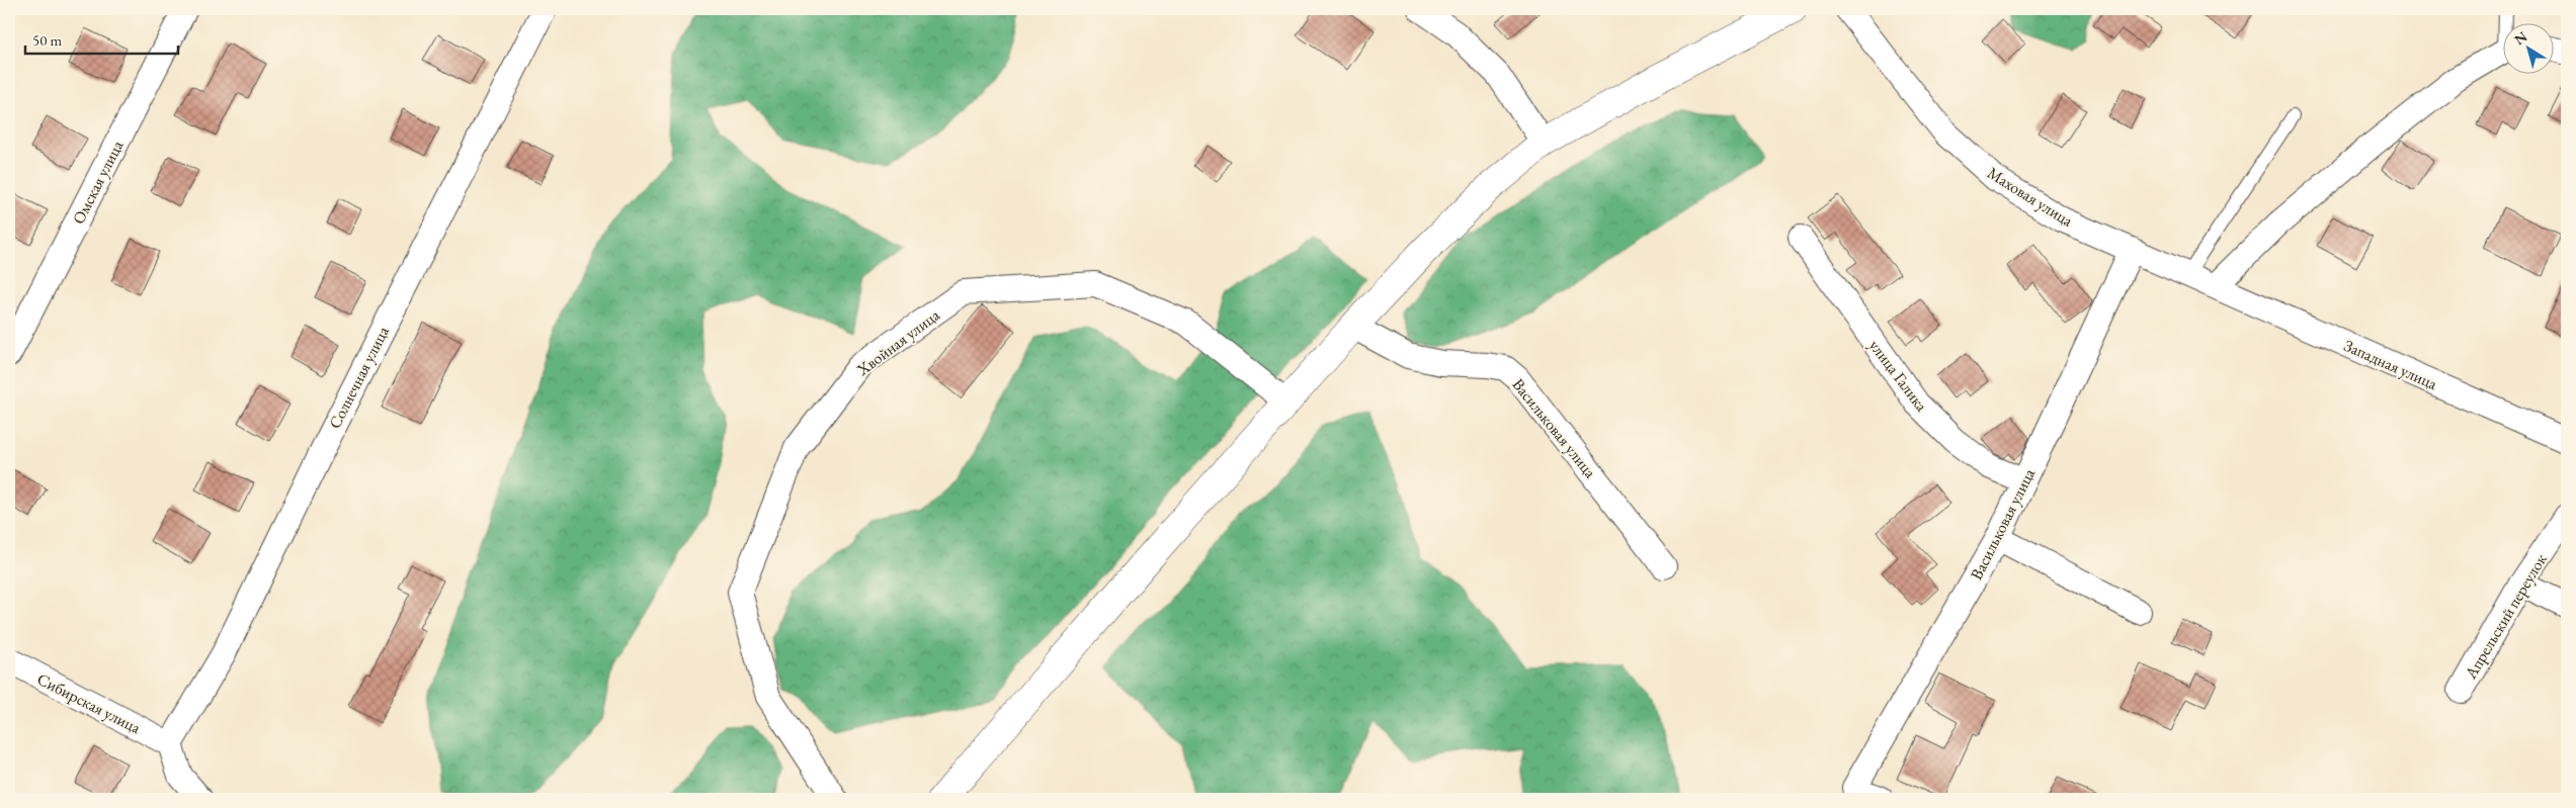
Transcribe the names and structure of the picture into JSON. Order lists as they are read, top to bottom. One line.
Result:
{"streets":{"street":["Омская улица","Маховая улица","Хвойная улица","Западная улица","улица Галика","Солнечная улица","Васильковая улица","Апрельский переулок","Сибирская улица"]},"crossings":[["Маховая улица","Западная улица"],["Маховая улица","Васильковая улица"],["Западная улица","Васильковая улица"],["улица Галика","Васильковая улица"],["Солнечная улица","Сибирская улица"]],"scale_bar":"50 m","north":"top left"}
